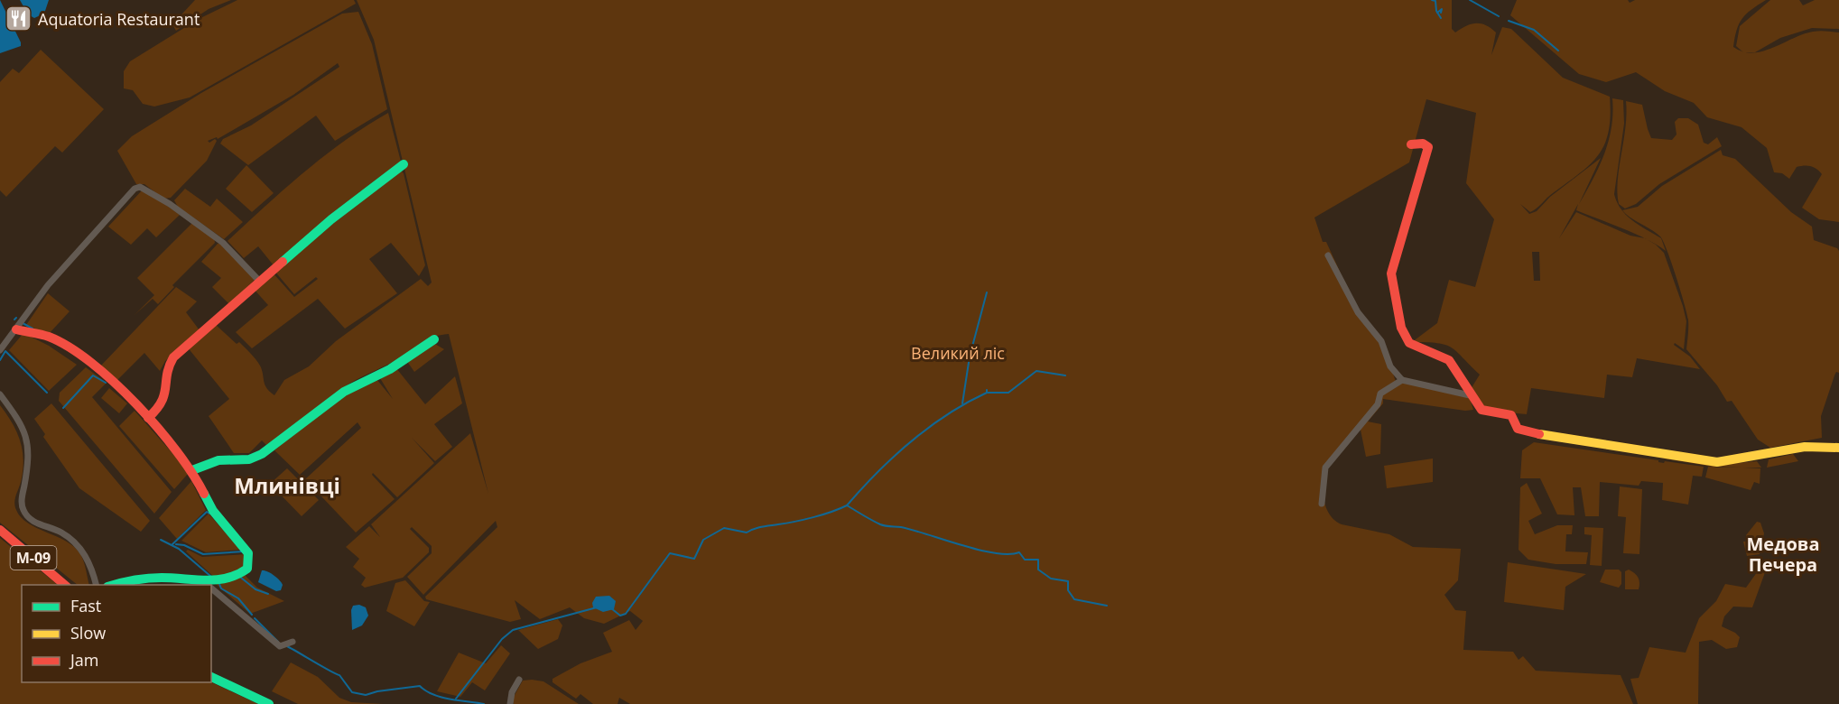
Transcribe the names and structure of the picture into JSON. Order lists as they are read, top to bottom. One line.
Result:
{"streets":{"street":["М-09"]},"districts":["Млинівці","Медова Печера"],"parks":["Великий ліс"],"places":{"restaurant":["Aquatoria Restaurant"]},"legend":["Fast","Slow","Jam"]}
